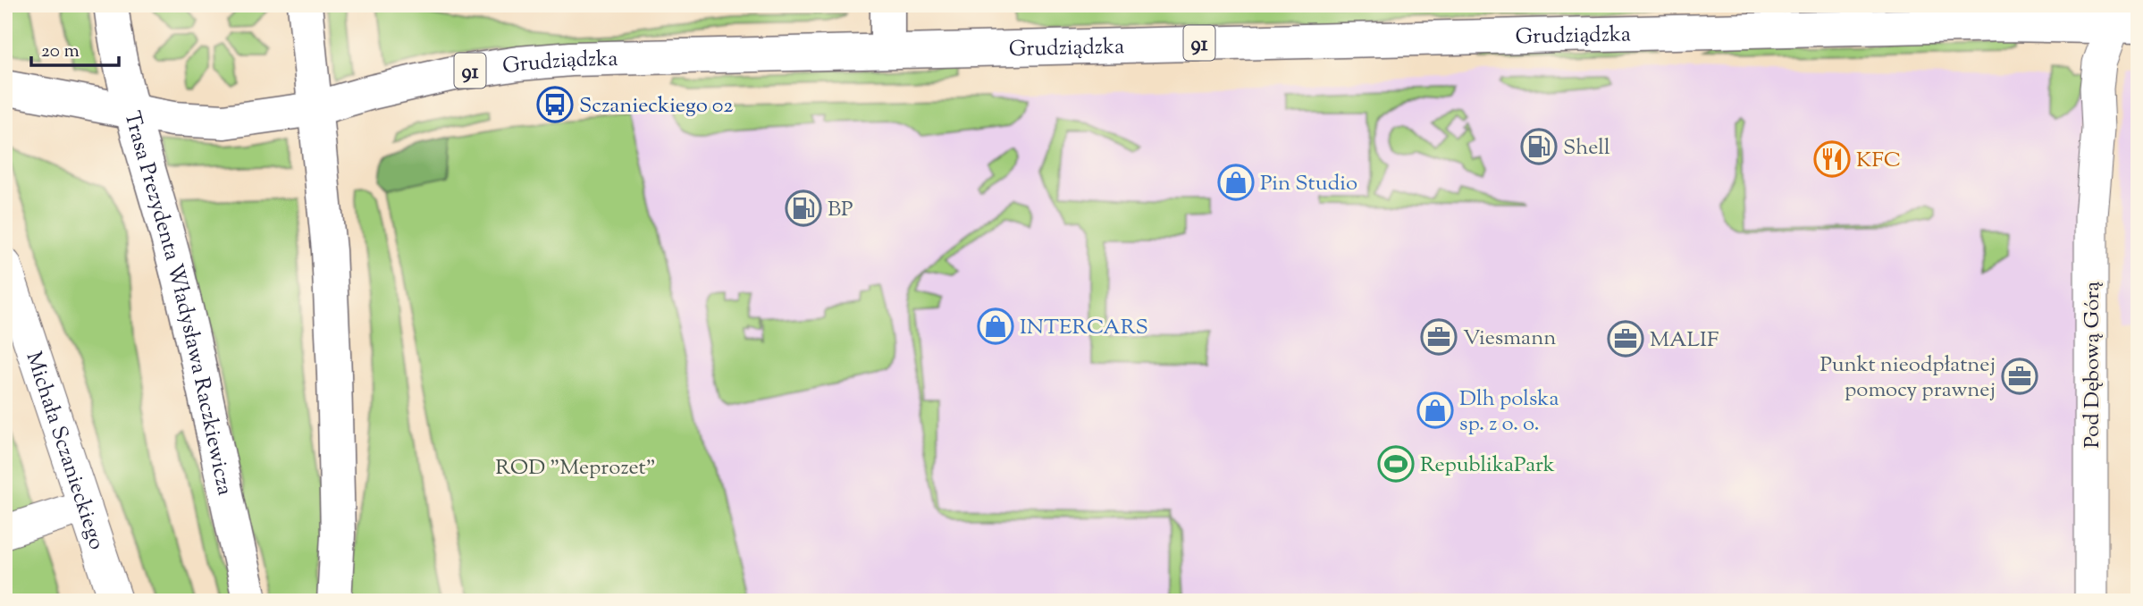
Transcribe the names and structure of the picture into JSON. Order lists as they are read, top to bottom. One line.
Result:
{"streets":{"main road":["Grudziądzka","91","Trasa Prezydenta Władysława Raczkiewicza"],"street":["Pod Dębową Górą","Michała Sczanieckiego"]},"crossings":[["Grudziądzka","Trasa Prezydenta Władysława Raczkiewicza"],["Grudziądzka","Pod Dębową Górą"]],"parks":["ROD \"Meprozet\""],"places":{"bus stop":["Sczanieckiego 02"],"fuel station":["Shell","BP"],"restaurant":["KFC"],"shop":["Pin Studio","INTERCARS","Dlh polska sp. z o. o."],"office":["Viesmann","MALIF","Punkt nieodpłatnej pomocy prawnej"],"sports":["RepublikaPark"]},"scale_bar":"20 m"}
